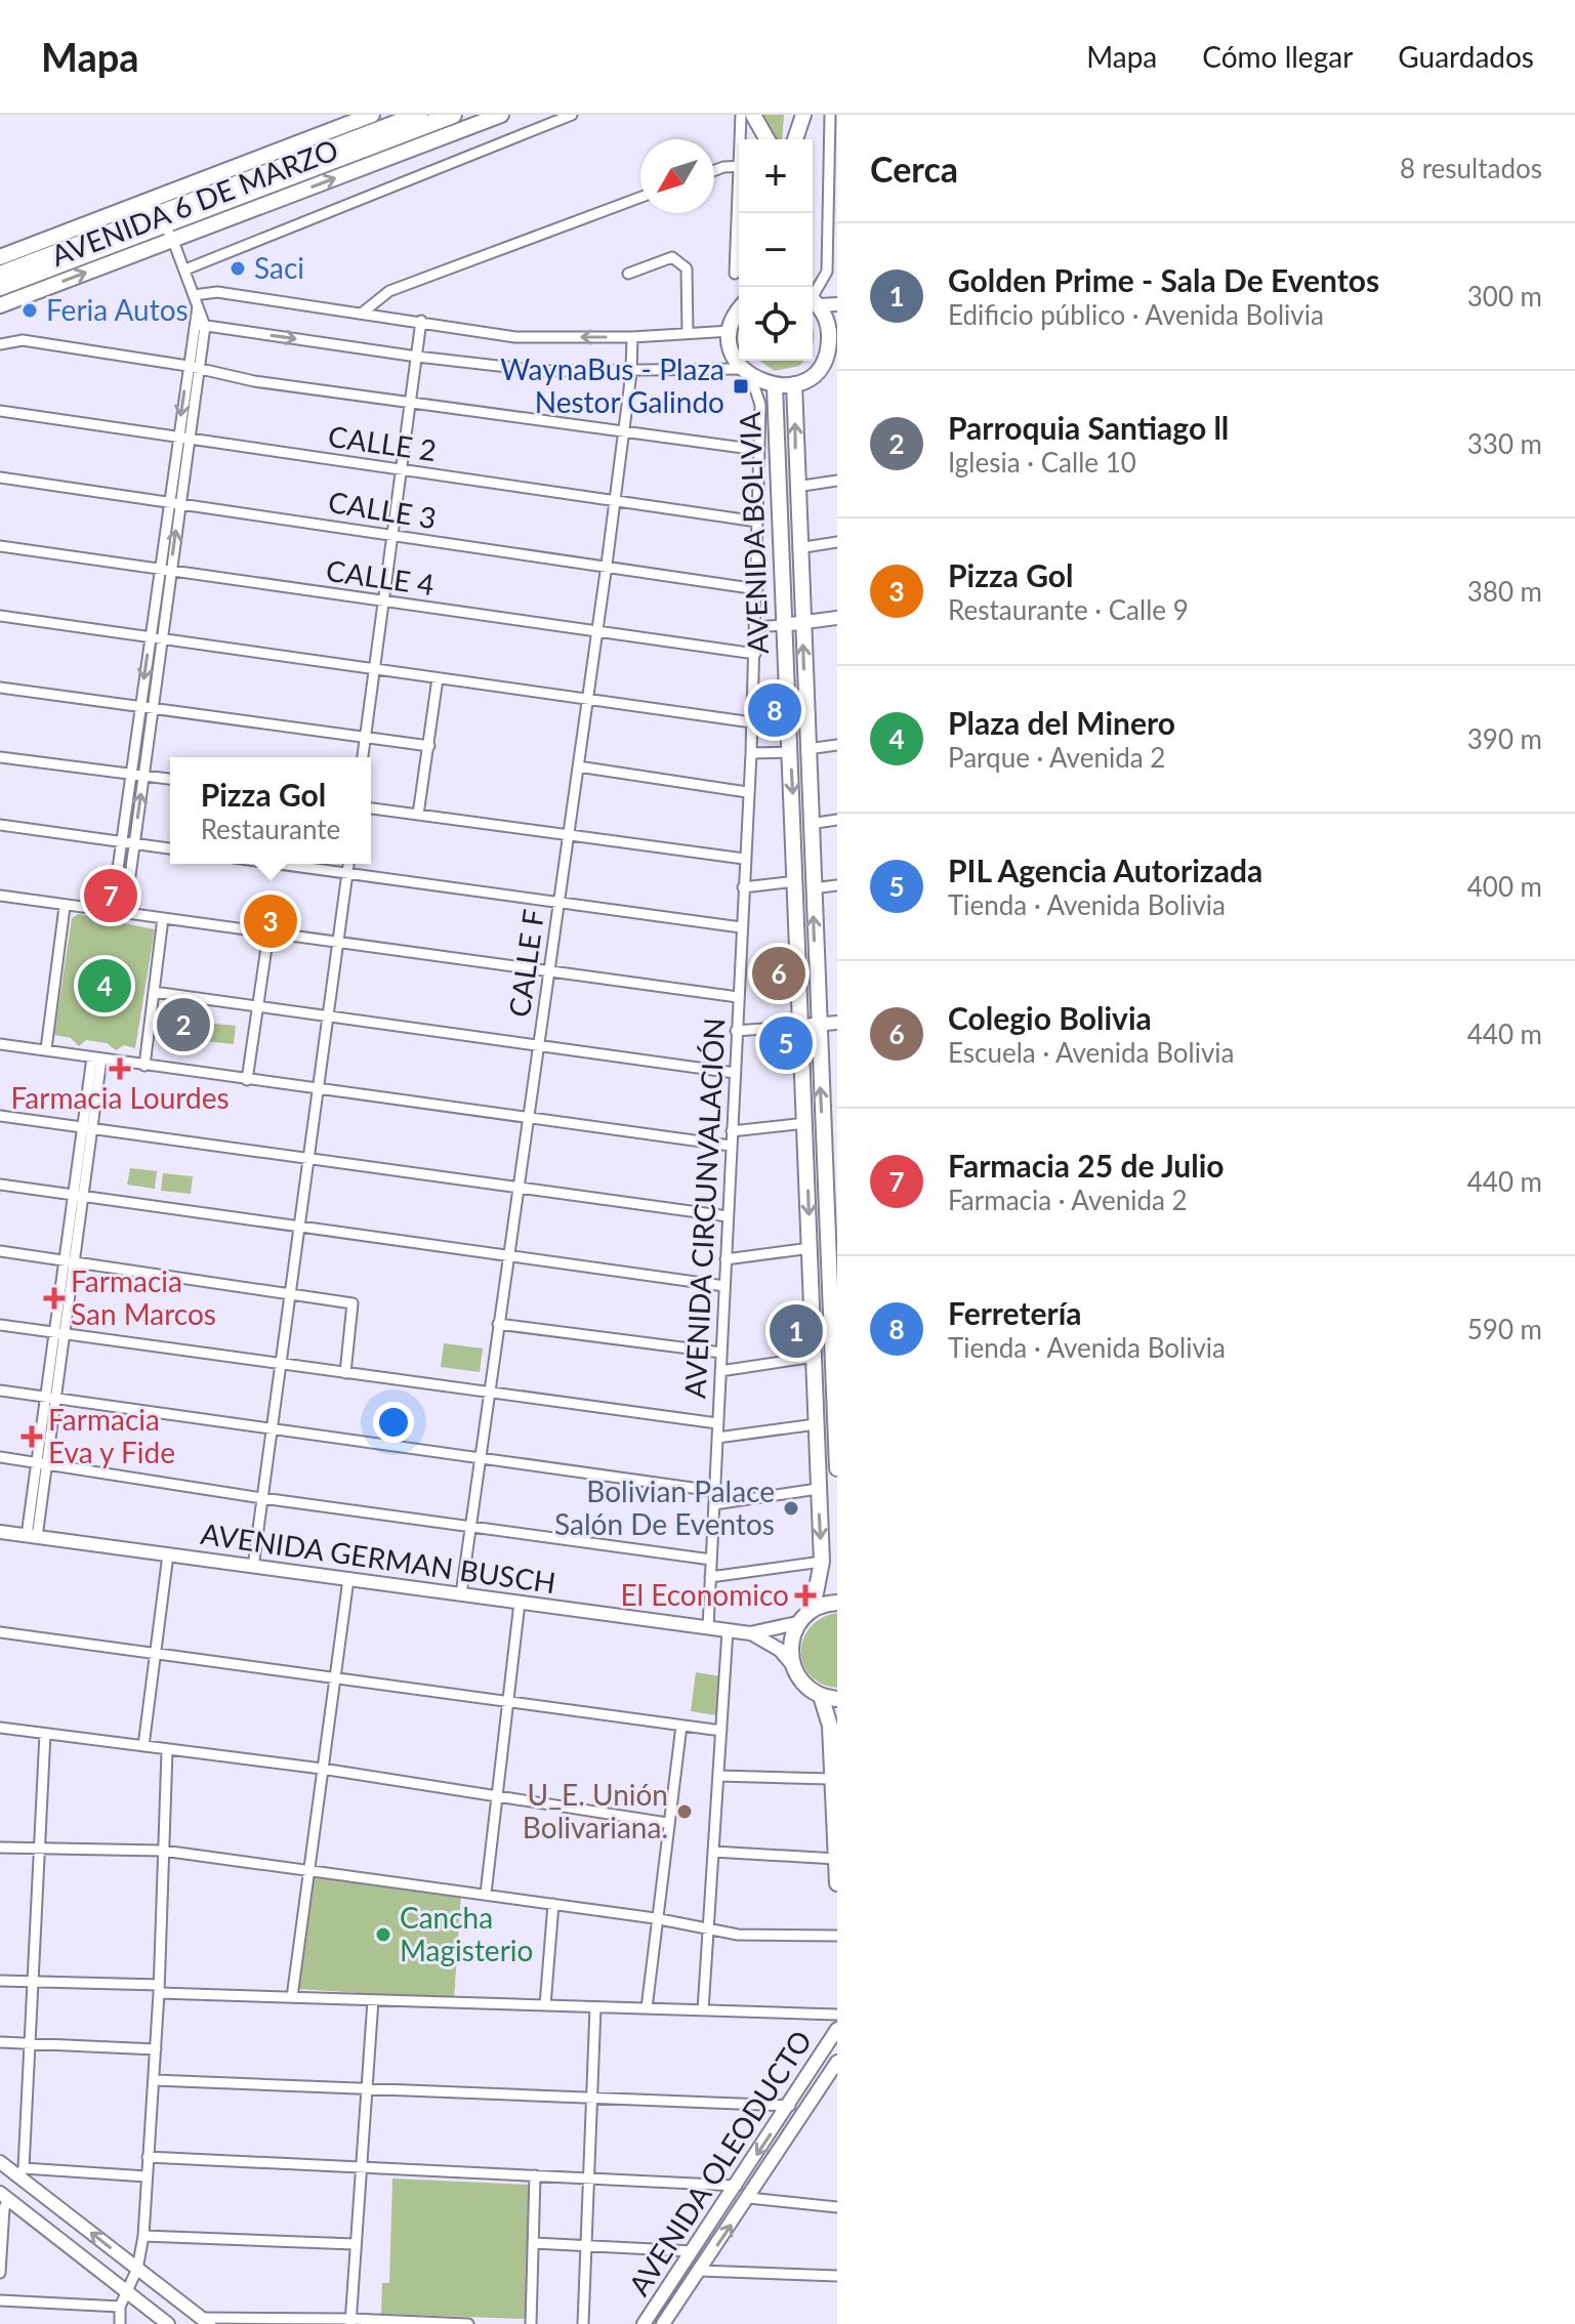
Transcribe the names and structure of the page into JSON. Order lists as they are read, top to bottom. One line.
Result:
{"streets":{"highway":["AVENIDA 6 DE MARZO"],"main road":["AVENIDA BOLIVIA","AVENIDA GERMAN BUSCH","AVENIDA OLEODUCTO"],"street":["CALLE 2","CALLE 3","CALLE 4","CALLE F","AVENIDA CIRCUNVALACIÓN"]},"crossings":[["CALLE 2","CALLE F"],["CALLE 2","AVENIDA CIRCUNVALACIÓN"],["CALLE 3","CALLE F"],["CALLE 3","AVENIDA CIRCUNVALACIÓN"],["CALLE 4","CALLE F"],["CALLE 4","AVENIDA CIRCUNVALACIÓN"],["CALLE F","AVENIDA GERMAN BUSCH"],["AVENIDA CIRCUNVALACIÓN","AVENIDA GERMAN BUSCH"]],"places":{"other":["Saci","Feria Autos","Bolivian Palace Salón De Eventos","U_E. Unión Bolivariana.","Cancha Magisterio"],"transit":["WaynaBus - Plaza Nestor Galindo"],"health":["Farmacia Lourdes","Farmacia San Marcos","Farmacia Eva y Fide","El Economico"]},"north":"bottom left","page":{"header":"Mapa","nav":["Mapa","Cómo llegar","Guardados"],"heading":["Cerca","8 resultados"],"map_buttons":["+","−"],"list":[{"mark":"1","name":"Golden Prime - Sala De Eventos","note":"Edificio público · Avenida Bolivia","value":"300 m"},{"mark":"2","name":"Parroquia Santiago ll","note":"Iglesia · Calle 10","value":"330 m"},{"mark":"3","name":"Pizza Gol","note":"Restaurante · Calle 9","value":"380 m"},{"mark":"4","name":"Plaza del Minero","note":"Parque · Avenida 2","value":"390 m"},{"mark":"5","name":"PIL Agencia Autorizada","note":"Tienda · Avenida Bolivia","value":"400 m"},{"mark":"6","name":"Colegio Bolivia","note":"Escuela · Avenida Bolivia","value":"440 m"},{"mark":"7","name":"Farmacia 25 de Julio","note":"Farmacia · Avenida 2","value":"440 m"},{"mark":"8","name":"Ferretería","note":"Tienda · Avenida Bolivia","value":"590 m"}],"pins":["8","7","3","6","4","2","5","1"],"popup":["Pizza Gol","Restaurante"]}}
